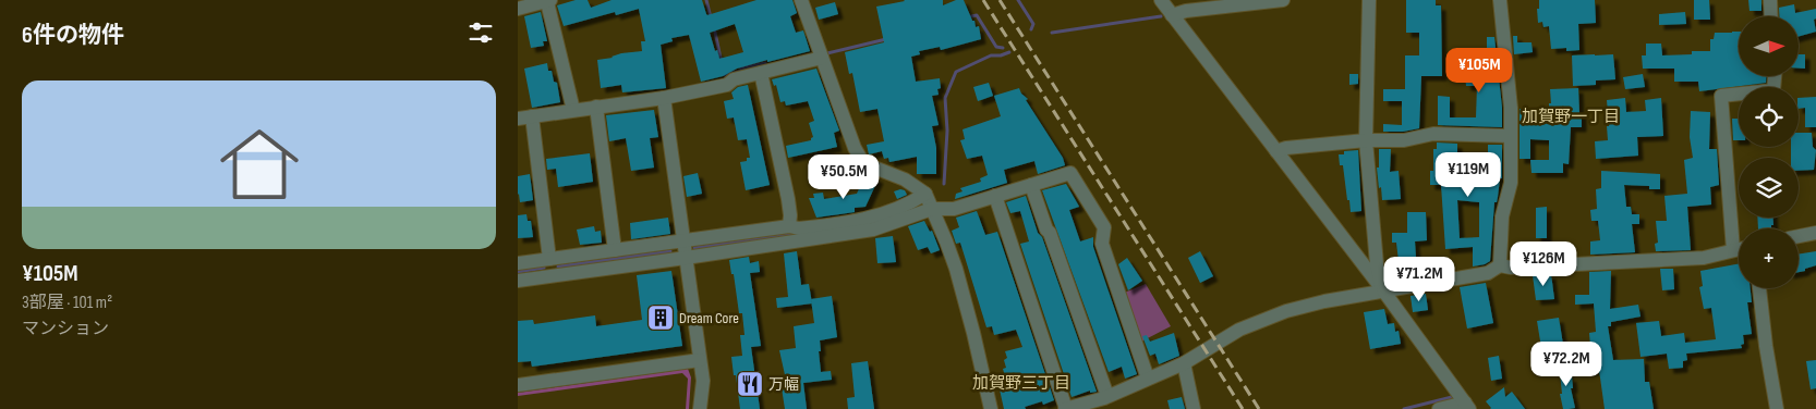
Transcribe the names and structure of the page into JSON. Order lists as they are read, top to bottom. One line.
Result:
{"districts":["加賀野一丁目","加賀野三丁目"],"places":{"building":["Dream Core"],"restaurant":["万幅"]},"north":"right","page":{"heading":"6件の物件","map_buttons":"+","price":["¥105M","¥119M","¥50.5M","¥126M","¥71.2M","¥72.2M"],"list":[{"name":"¥105M","note":"3部屋 · 101 m² · マンション"}]}}
